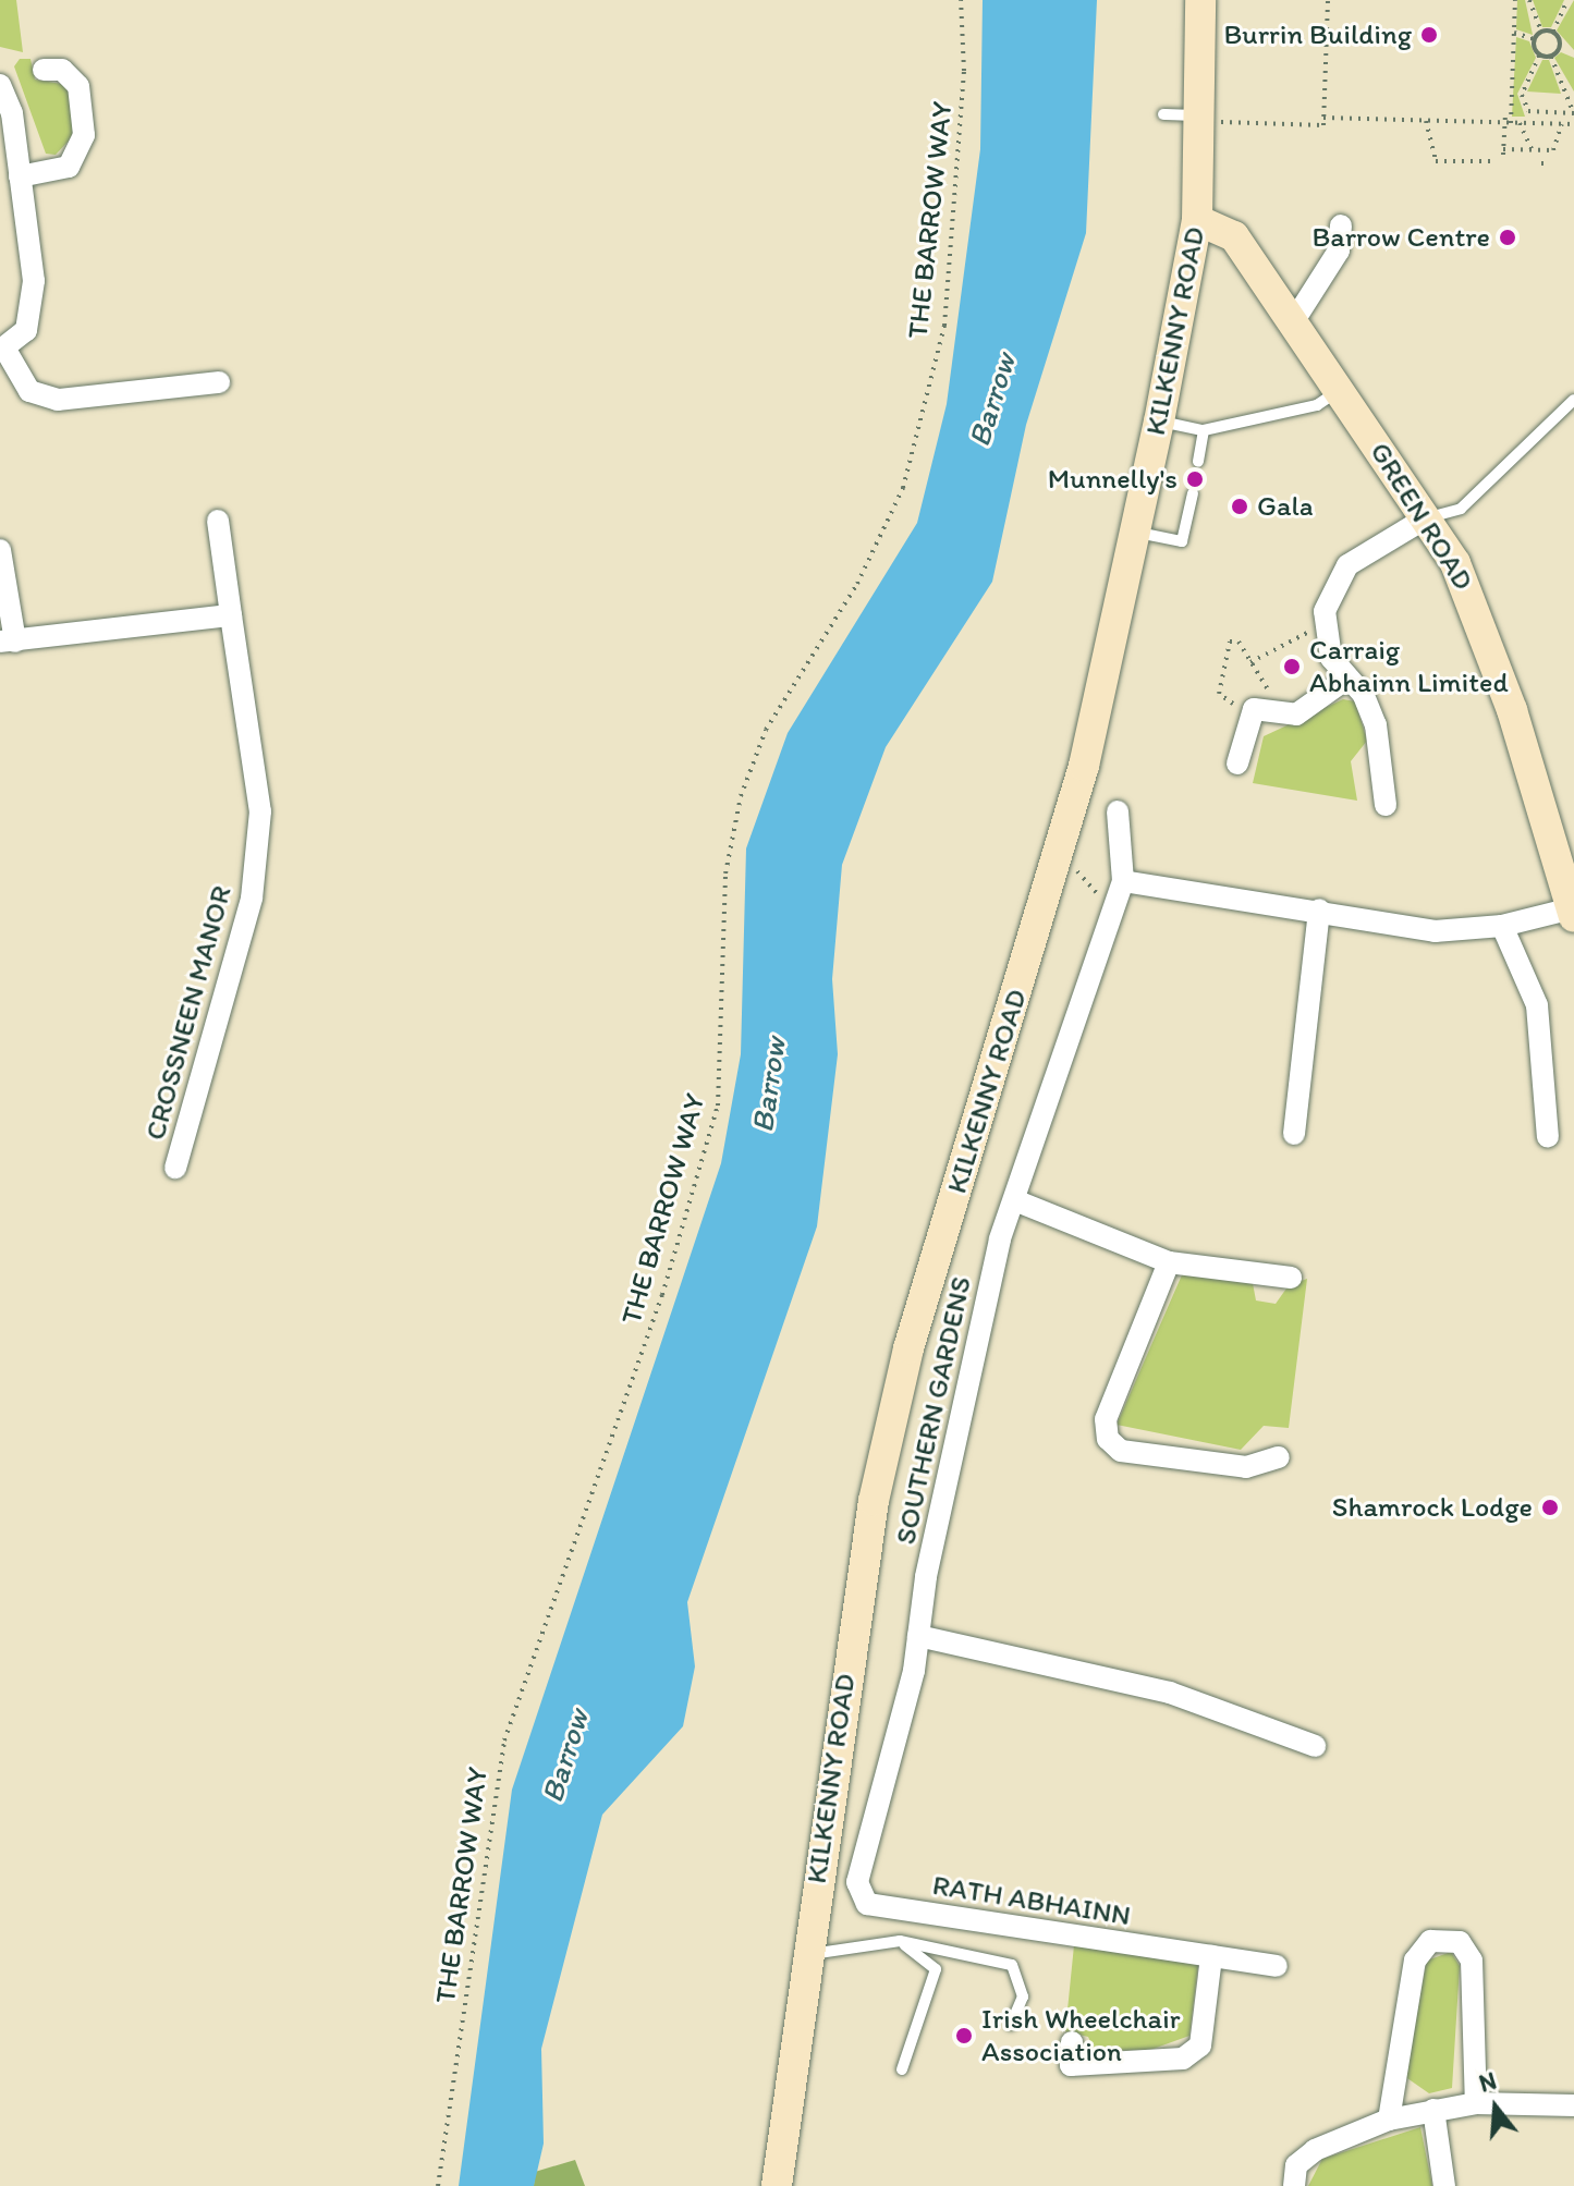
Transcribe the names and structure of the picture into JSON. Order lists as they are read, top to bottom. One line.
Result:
{"streets":{"main road":["KILKENNY ROAD","GREEN ROAD"],"street":["CROSSNEEN MANOR","SOUTHERN GARDENS","RATH ABHAINN"],"path":["THE BARROW WAY"]},"crossings":[["KILKENNY ROAD","GREEN ROAD"],["SOUTHERN GARDENS","RATH ABHAINN"]],"water":["Barrow"],"places":["Burrin Building","Barrow Centre","Munnelly's","Gala","Carraig Abhainn Limited","Shamrock Lodge","Irish Wheelchair Association"],"north":"top"}
